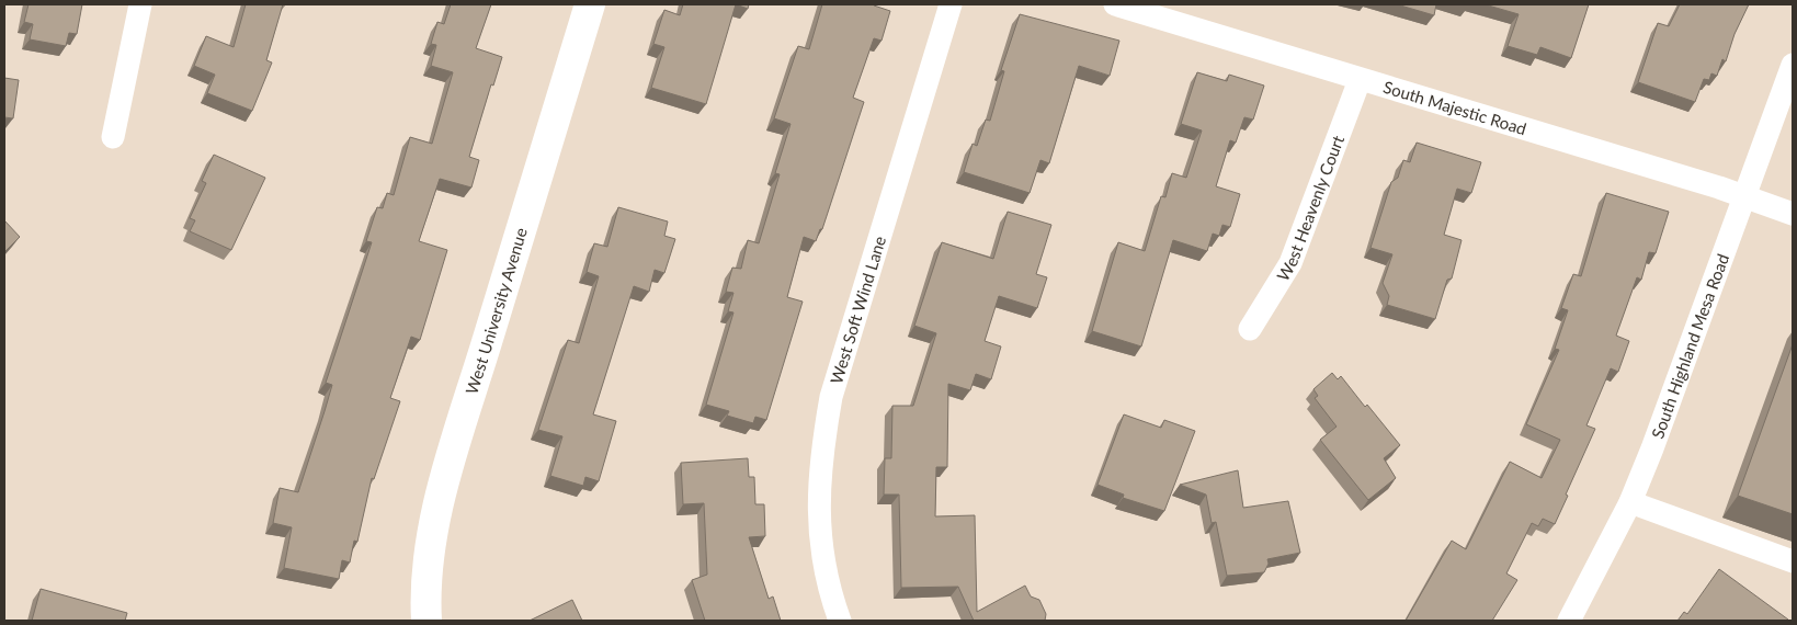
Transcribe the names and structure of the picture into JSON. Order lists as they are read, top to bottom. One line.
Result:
{"streets":{"street":["South Majestic Road","West Heavenly Court","West Soft Wind Lane","West University Avenue","South Highland Mesa Road"]},"crossings":[["South Majestic Road","West Heavenly Court"],["South Majestic Road","South Highland Mesa Road"]]}
